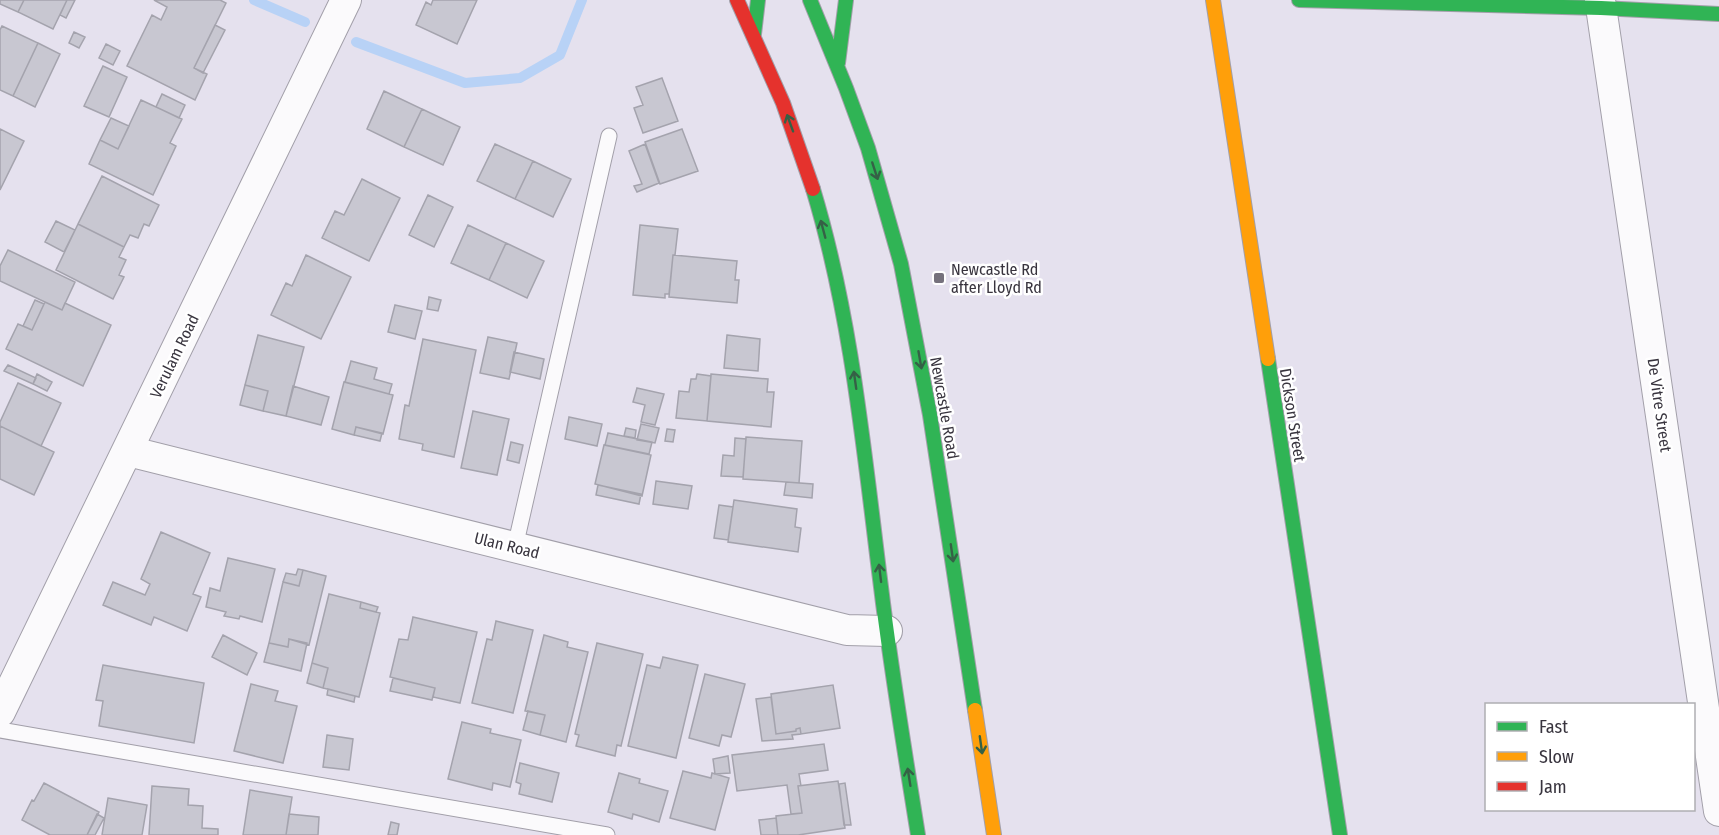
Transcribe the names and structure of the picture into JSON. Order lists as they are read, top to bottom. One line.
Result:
{"streets":{"main road":["Newcastle Road","Dickson Street"],"street":["Verulam Road","De Vitre Street","Ulan Road"]},"crossings":[["Verulam Road","Ulan Road"]],"places":{"transit":["Newcastle Rd after Lloyd Rd"]},"legend":["Fast","Slow","Jam"]}
